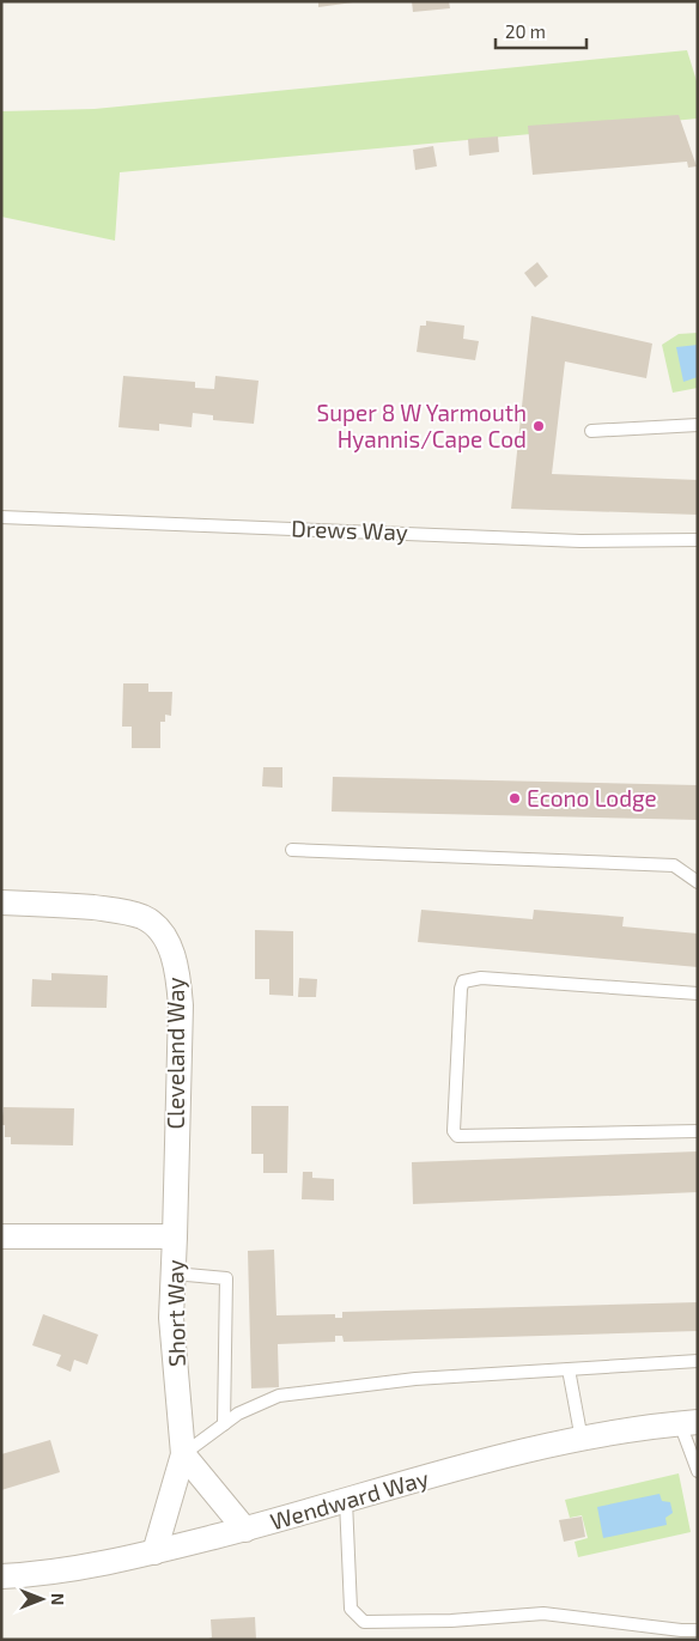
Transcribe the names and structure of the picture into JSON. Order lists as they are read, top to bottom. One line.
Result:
{"streets":{"street":["Cleveland Way","Short Way","Wendward Way"],"lane":["Drews Way"]},"crossings":[["Cleveland Way","Short Way"],["Short Way","Wendward Way"]],"places":["Super 8 W Yarmouth Hyannis/Cape Cod","Econo Lodge"],"scale_bar":"20 m","north":"right"}
